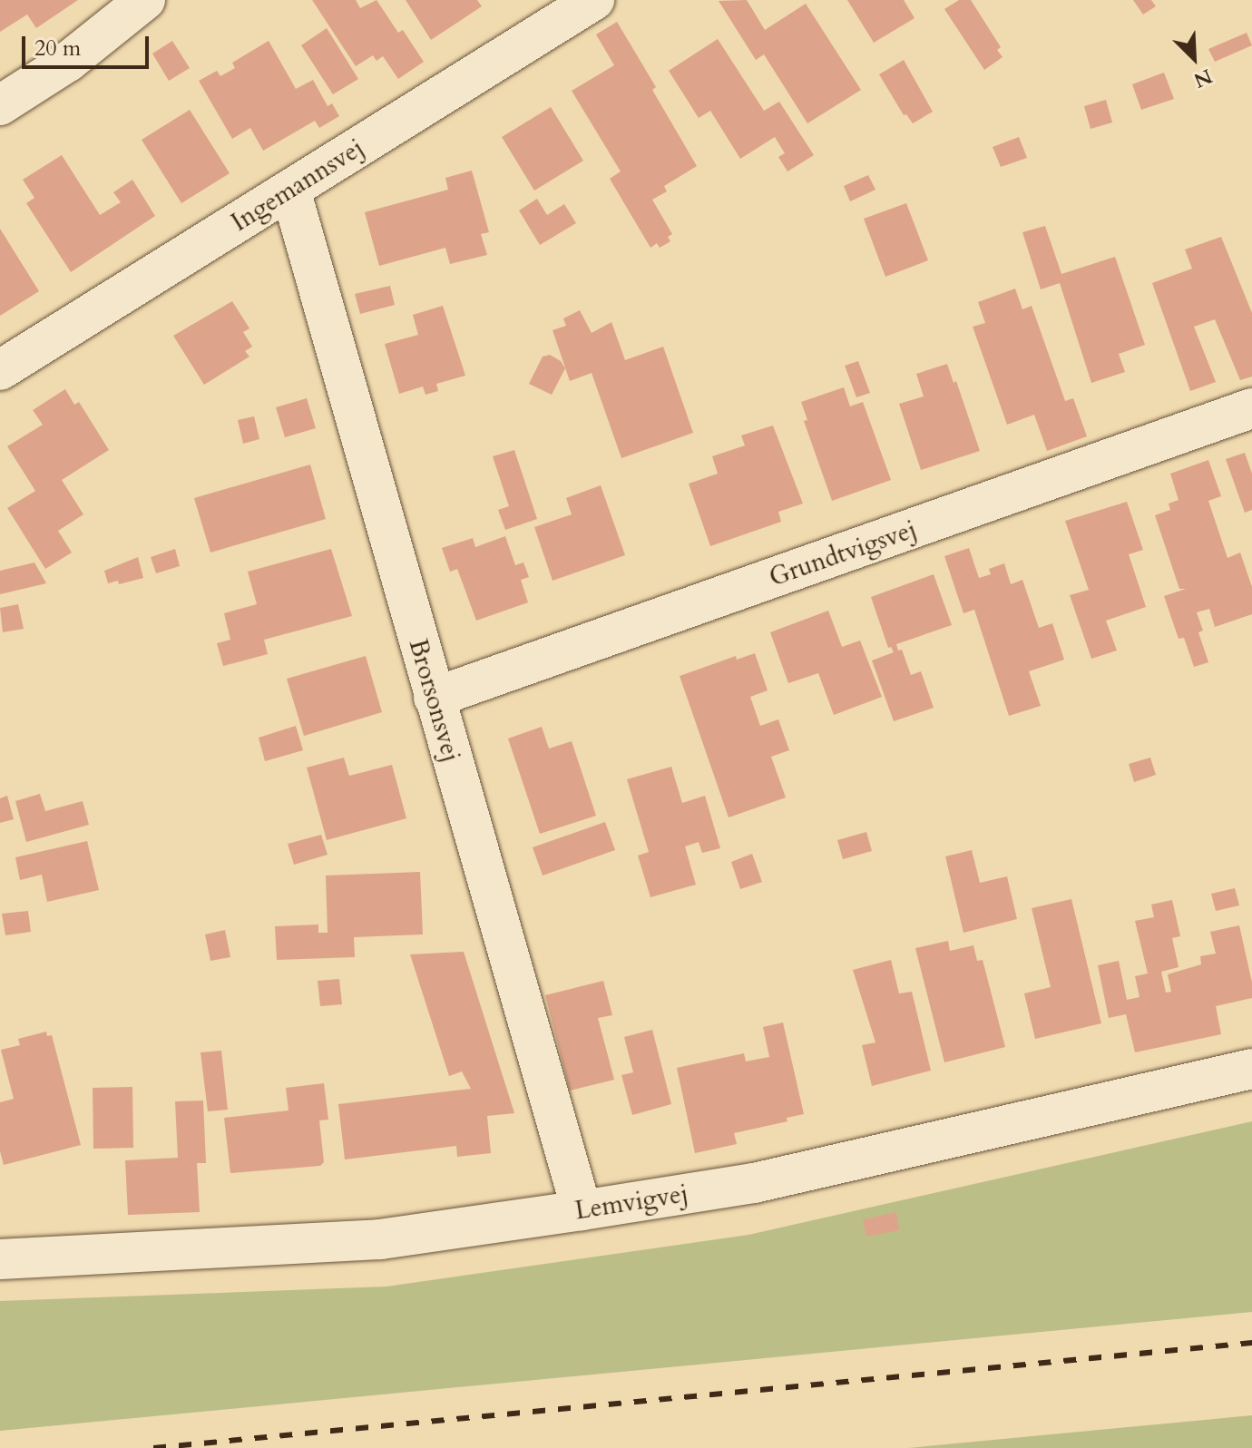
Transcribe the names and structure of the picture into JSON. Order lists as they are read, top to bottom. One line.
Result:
{"streets":{"street":["Ingemannsvej","Grundtvigsvej","Brorsonsvej","Lemvigvej"]},"crossings":[["Ingemannsvej","Brorsonsvej"],["Grundtvigsvej","Brorsonsvej"],["Brorsonsvej","Lemvigvej"]],"scale_bar":"20 m","north":"bottom right"}
